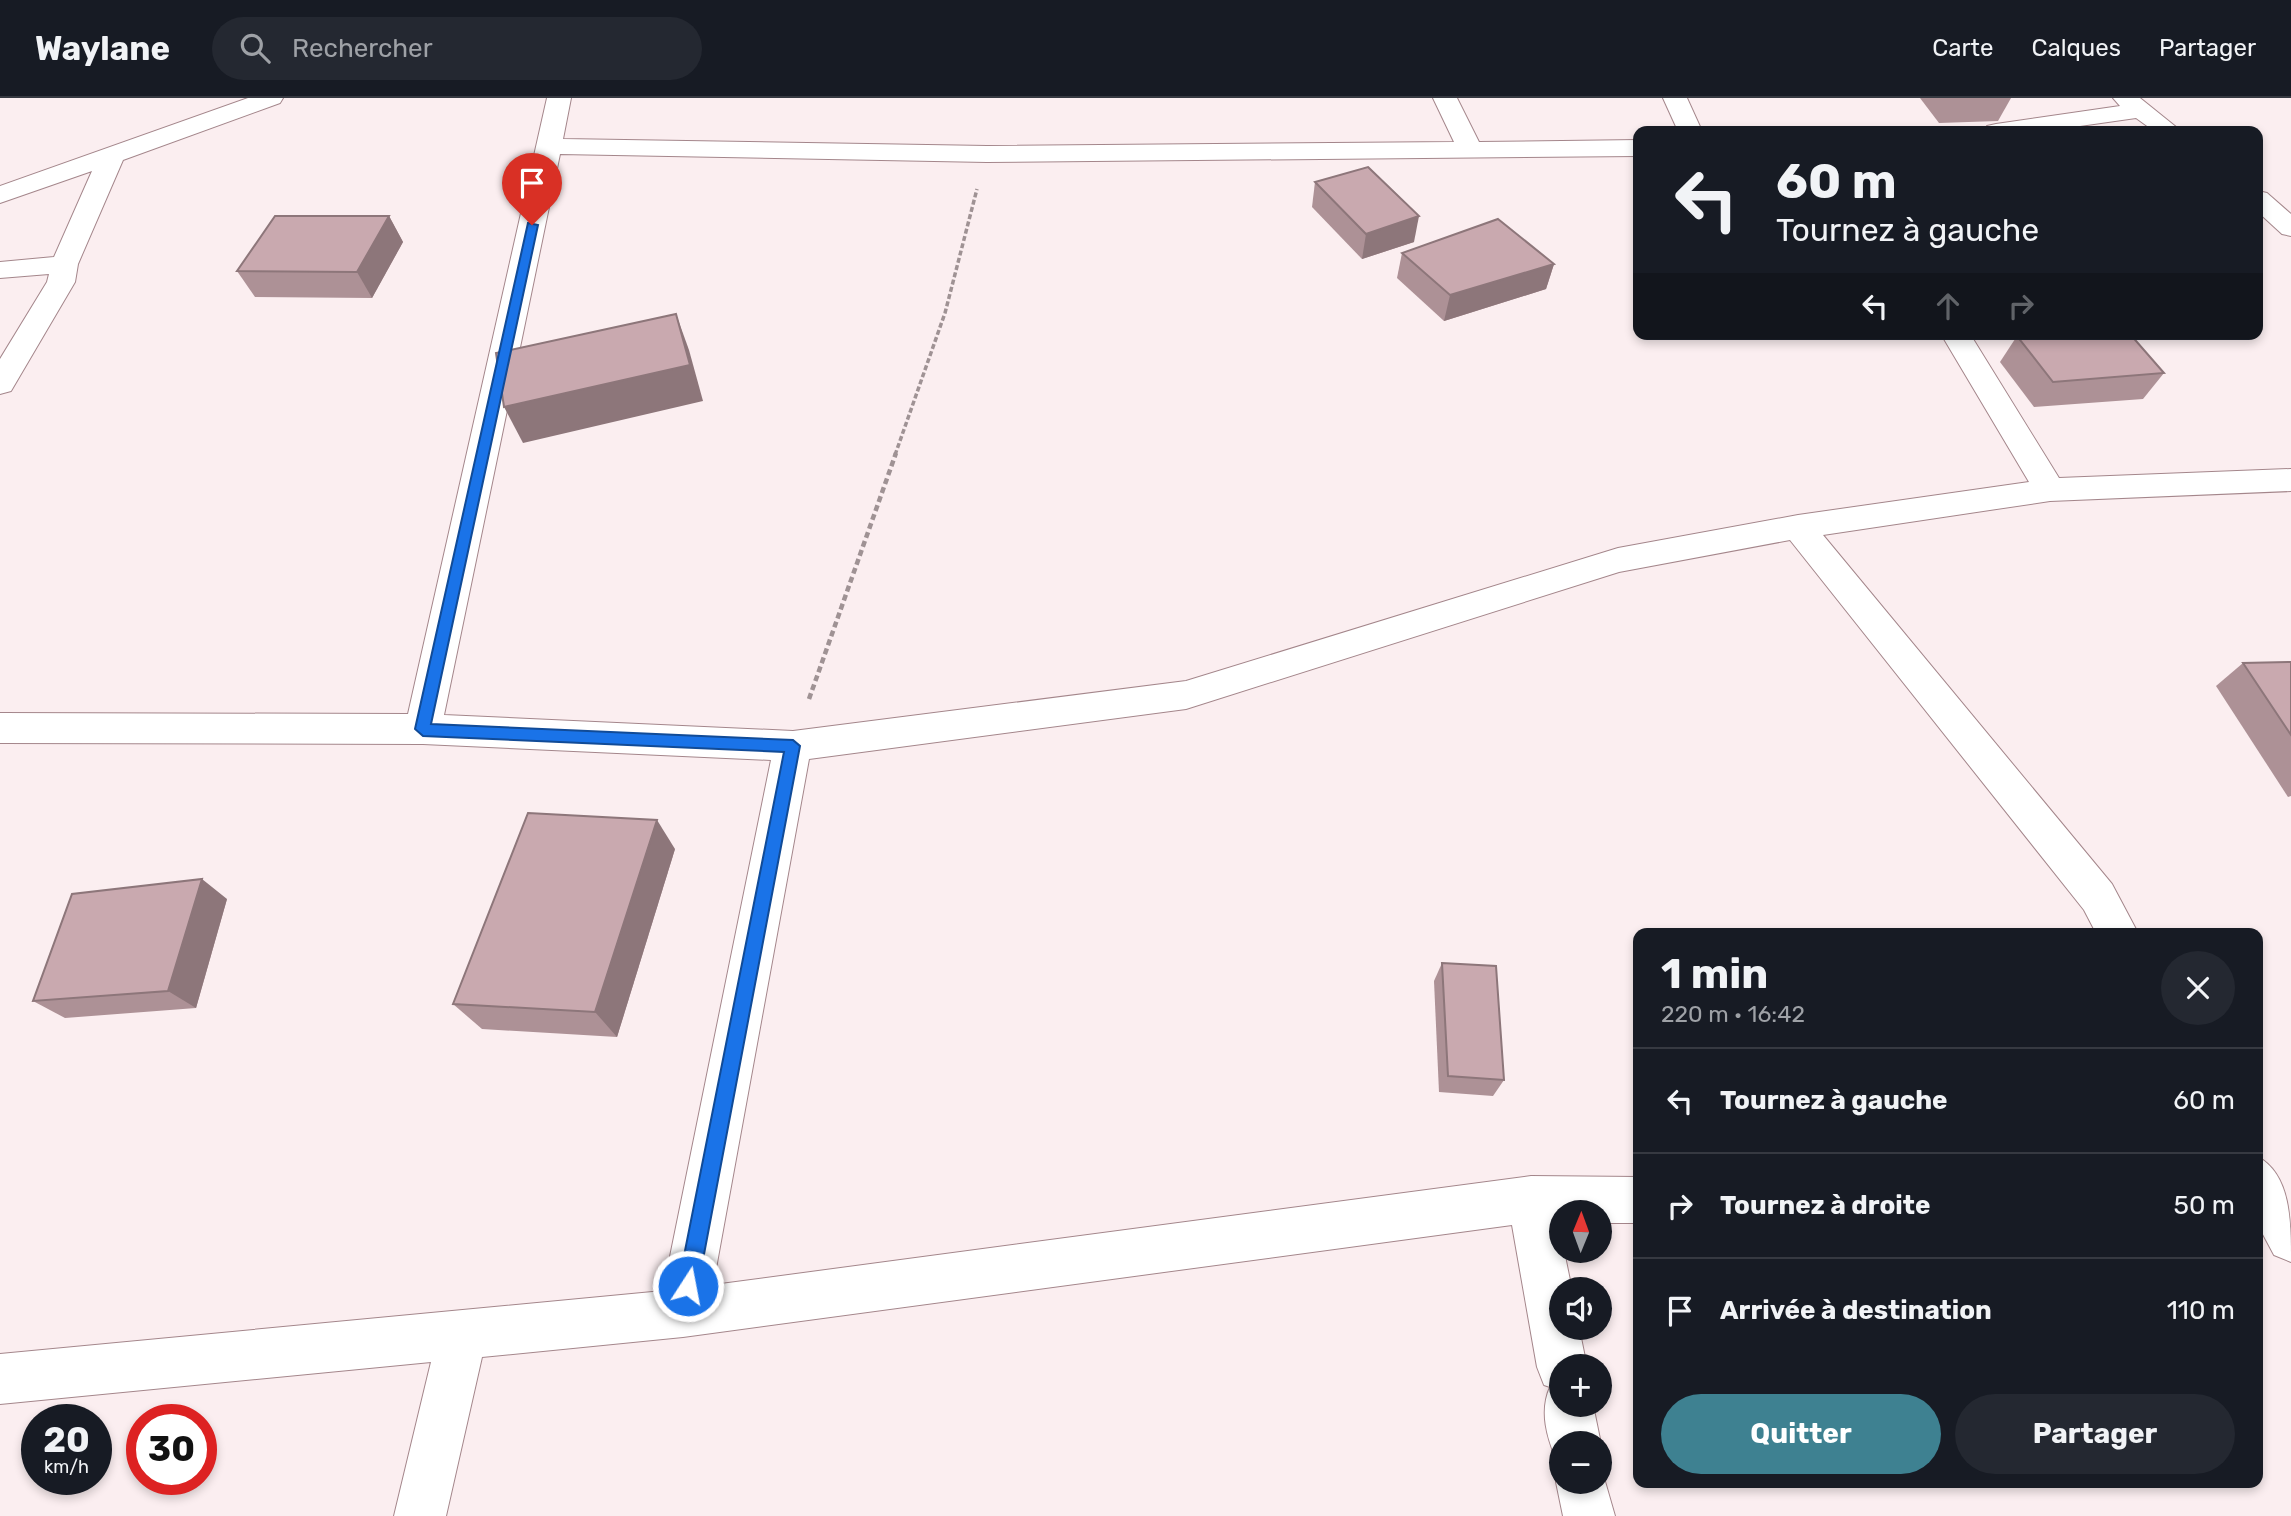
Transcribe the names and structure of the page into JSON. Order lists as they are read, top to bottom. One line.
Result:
{"north":"top","page":{"header":"Waylane","search":"Rechercher","nav":["Carte","Calques","Partager"],"turn":["60 m","Tournez à gauche"],"heading":["1 min","220 m · 16:42"],"list":[{"name":"Tournez à gauche","value":"60 m"},{"name":"Tournez à droite","value":"50 m"},{"name":"Arrivée à destination","value":"110 m"}],"map_buttons":["+","−"],"buttons":["Quitter","Partager"],"speed":"20 km/h","limit":"30"}}
